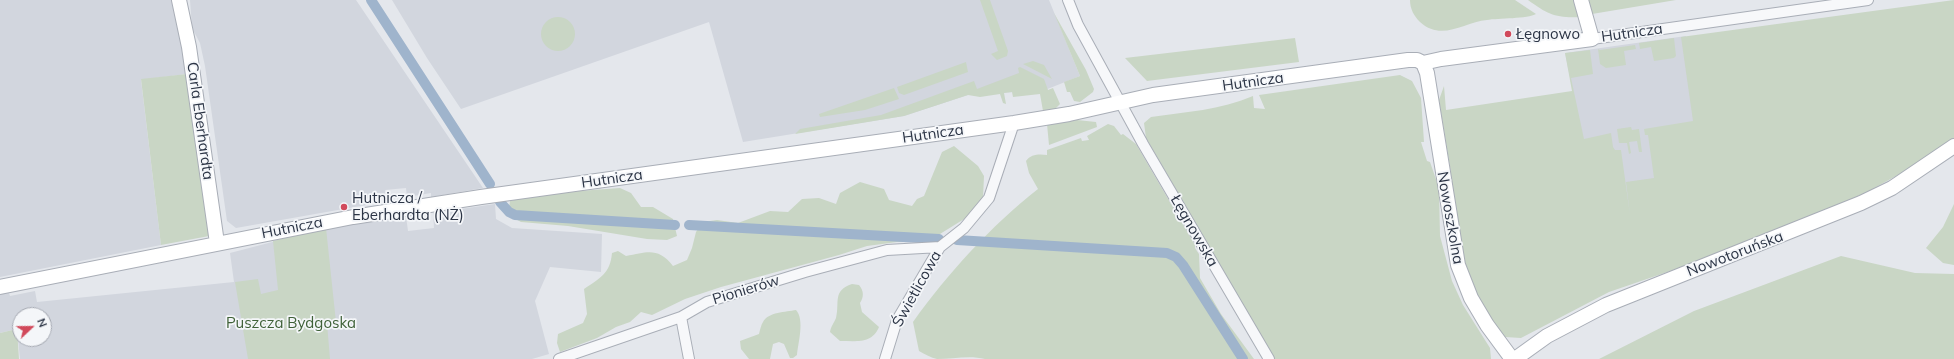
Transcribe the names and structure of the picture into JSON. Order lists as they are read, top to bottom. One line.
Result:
{"streets":{"street":["Hutnicza","Carla Eberhardta","Nowoszkolna","Łęgnowska","Nowotoruńska","Świetlicowa","Pionierów"]},"crossings":[["Hutnicza","Carla Eberhardta"],["Hutnicza","Nowoszkolna"],["Hutnicza","Łęgnowska"],["Hutnicza","Świetlicowa"],["Świetlicowa","Pionierów"]],"parks":["Puszcza Bydgoska"],"places":["Łęgnowo","Hutnicza / Eberhardta (NŻ)"],"north":"right"}
